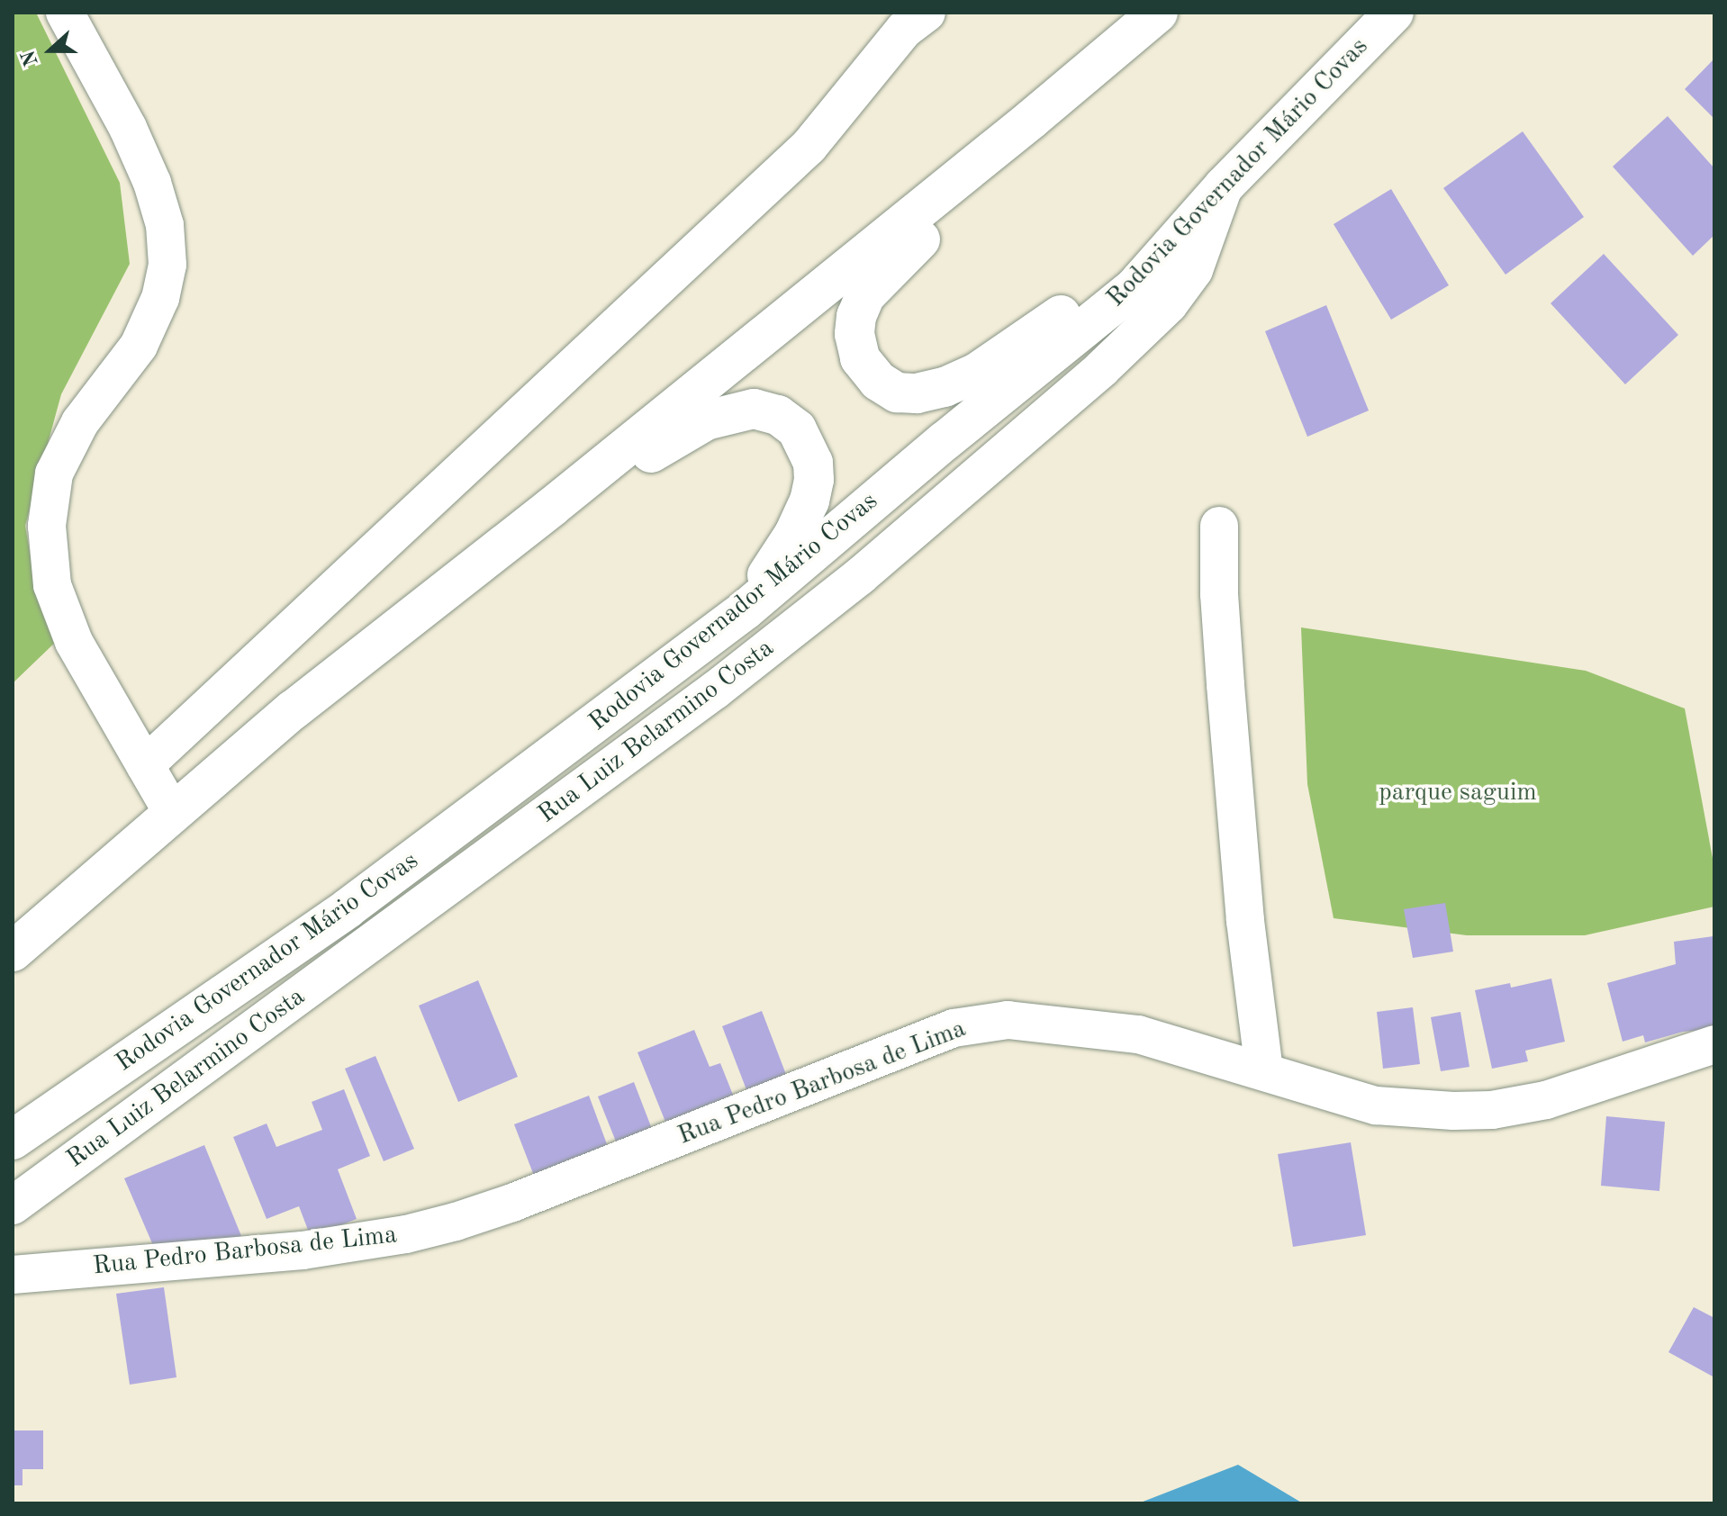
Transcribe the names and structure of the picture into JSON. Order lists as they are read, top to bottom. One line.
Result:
{"streets":{"highway":["Rodovia Governador Mário Covas"],"street":["Rua Luiz Belarmino Costa","Rua Pedro Barbosa de Lima"]},"crossings":[["Rodovia Governador Mário Covas","Rua Luiz Belarmino Costa"]],"parks":["parque saguim"],"north":"left"}
